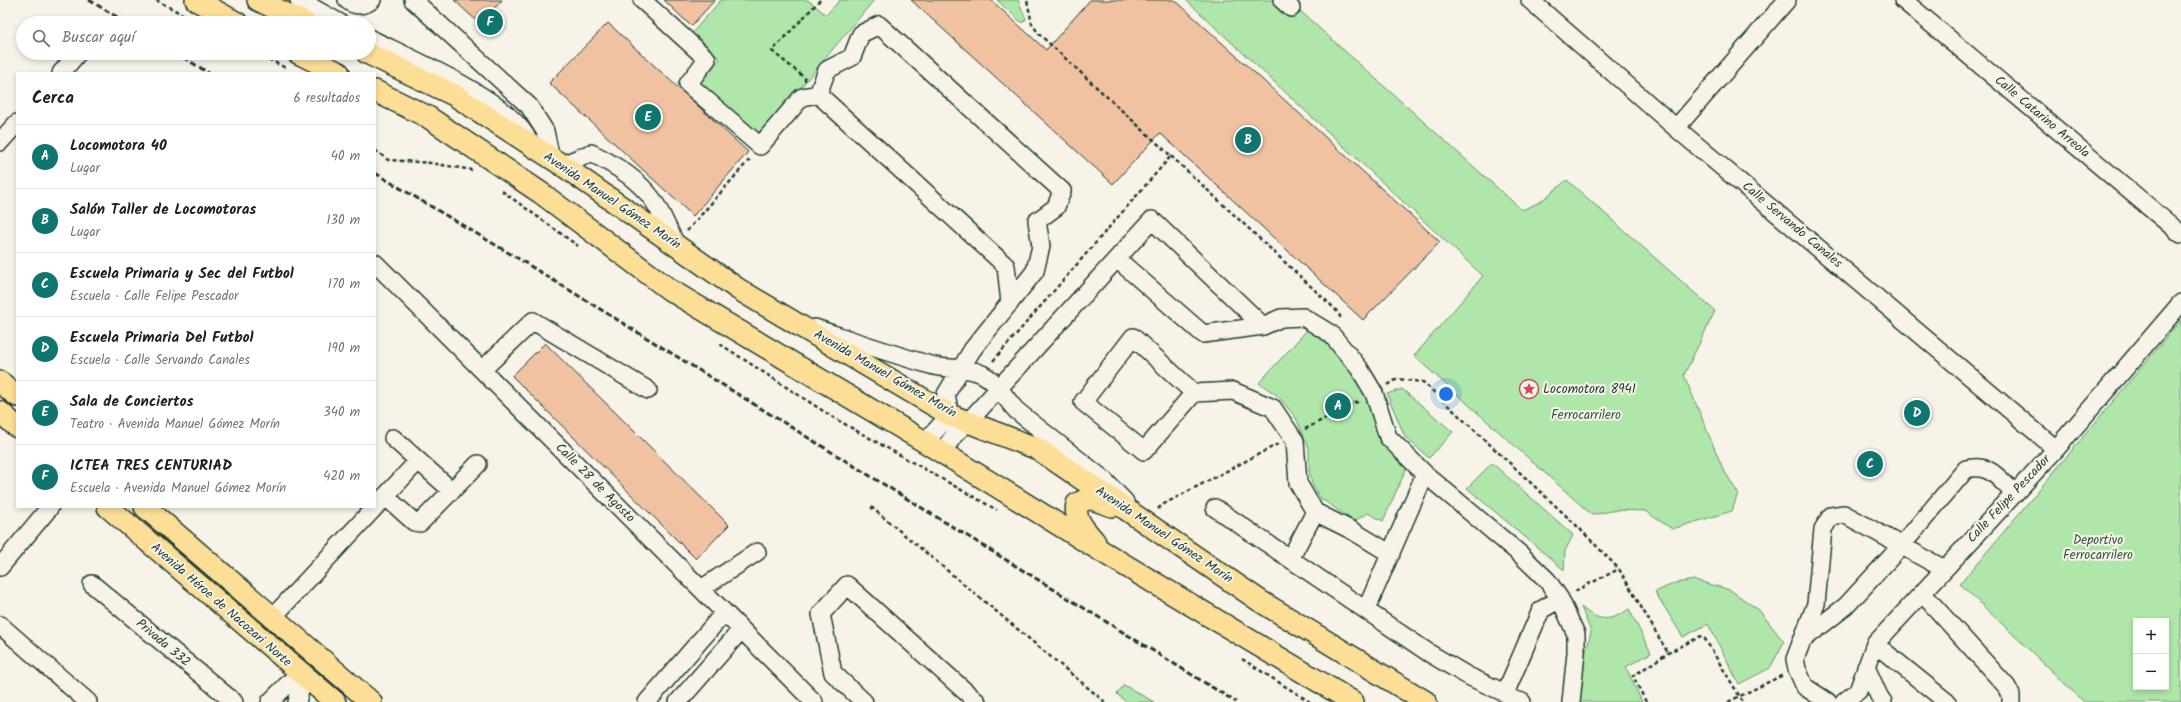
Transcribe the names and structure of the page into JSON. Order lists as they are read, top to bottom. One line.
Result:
{"streets":{"main road":["Avenida Manuel Gómez Morín","Avenida Héroe de Nacozari Norte"],"street":["Calle Catarino Arreola","Calle Servando Canales","Calle 28 de Agosto","Calle Felipe Pescador","Privada 332"]},"crossings":[["Calle Servando Canales","Calle Felipe Pescador"]],"parks":["Ferrocarrilero","Deportivo Ferrocarrilero"],"places":{"place":["Locomotora 8941"]},"page":{"pins":["F","E","B","A","D","C"],"search":"Buscar aquí","heading":["Cerca","6 resultados"],"list":[{"mark":"A","name":"Locomotora 40","note":"Lugar","value":"40 m"},{"mark":"B","name":"Salón Taller de Locomotoras","note":"Lugar","value":"130 m"},{"mark":"C","name":"Escuela Primaria y Sec del Futbol","note":"Escuela · Calle Felipe Pescador","value":"170 m"},{"mark":"D","name":"Escuela Primaria Del Futbol","note":"Escuela · Calle Servando Canales","value":"190 m"},{"mark":"E","name":"Sala de Conciertos","note":"Teatro · Avenida Manuel Gómez Morín","value":"340 m"},{"mark":"F","name":"ICTEA TRES CENTURIAD","note":"Escuela · Avenida Manuel Gómez Morín","value":"420 m"}],"map_buttons":["+","−"]}}
